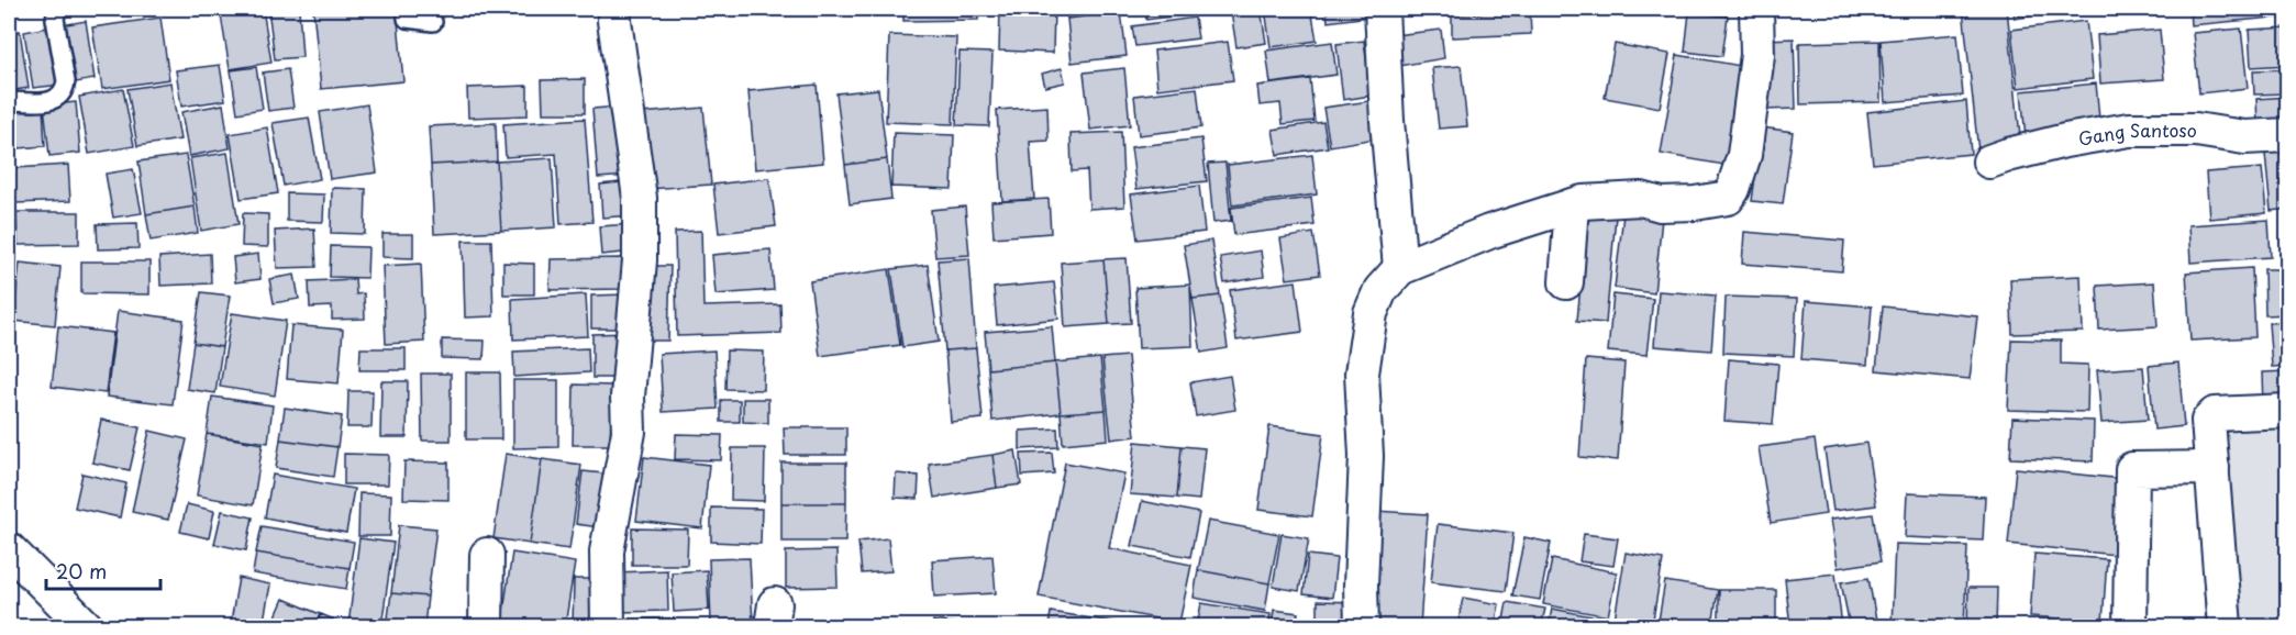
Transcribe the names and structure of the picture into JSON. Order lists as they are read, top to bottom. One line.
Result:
{"streets":{"street":["Gang Santoso"]},"scale_bar":"20 m"}
